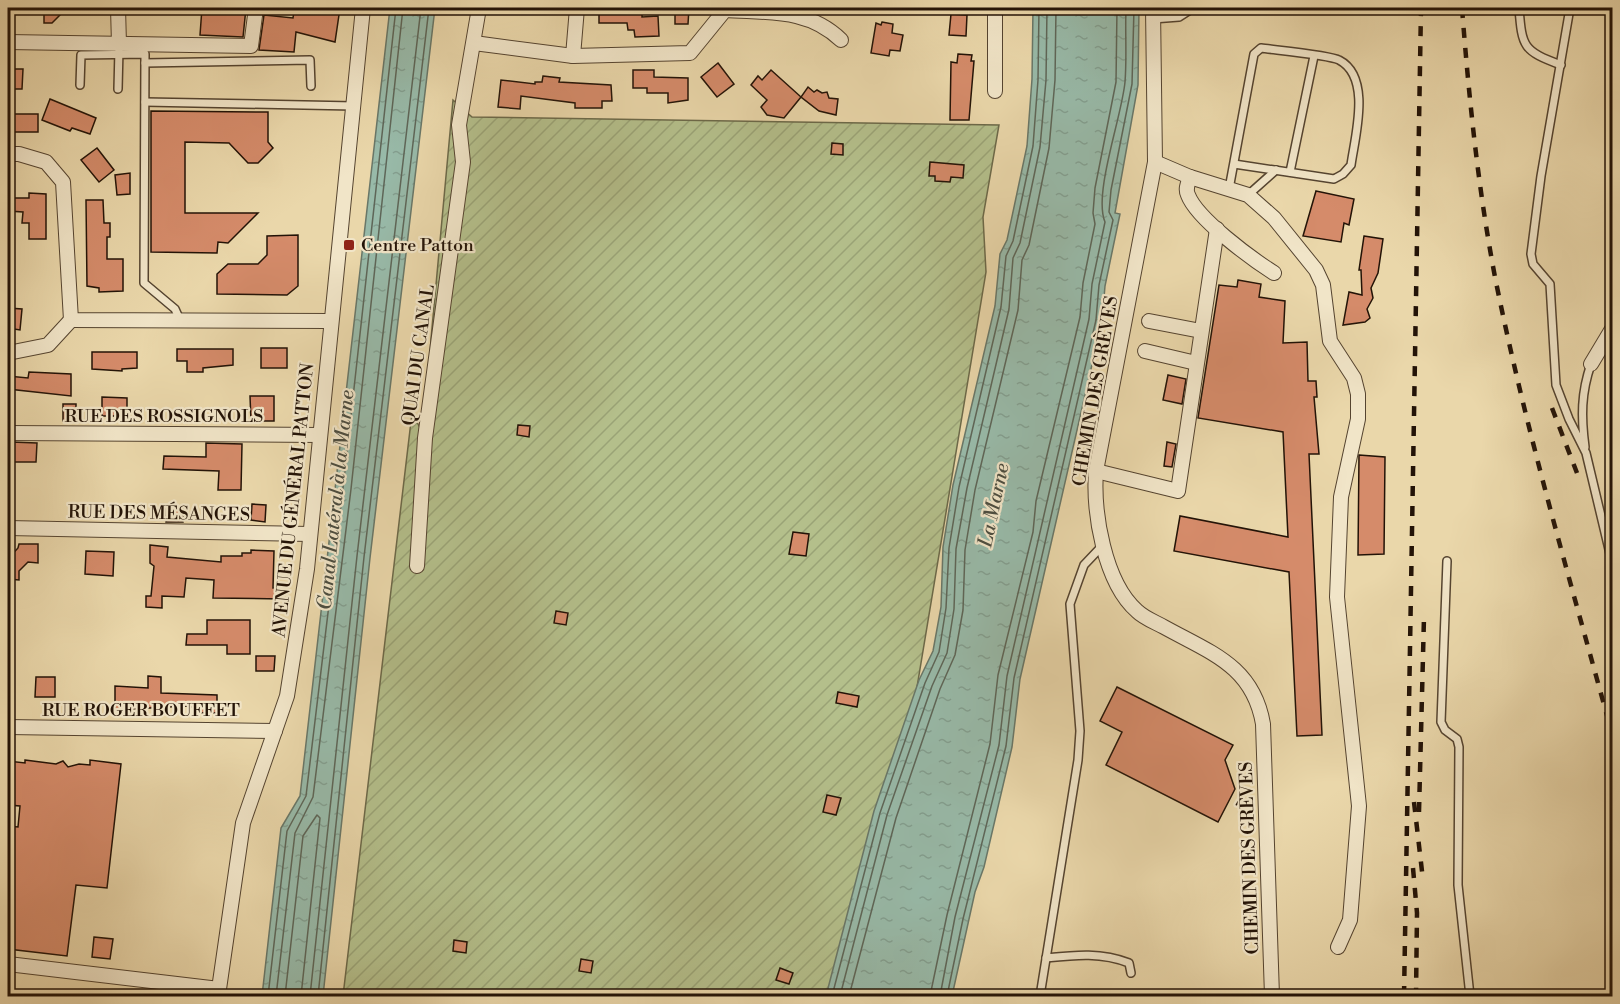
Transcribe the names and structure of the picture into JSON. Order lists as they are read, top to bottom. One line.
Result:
{"streets":{"street":["QUAI DU CANAL","CHEMIN DES GRÈVES","RUE DES ROSSIGNOLS","AVENUE DU GÉNÉRAL PATTON","RUE DES MÉSANGES","RUE ROGER BOUFFET"]},"crossings":[["RUE DES ROSSIGNOLS","AVENUE DU GÉNÉRAL PATTON"],["AVENUE DU GÉNÉRAL PATTON","RUE DES MÉSANGES"],["AVENUE DU GÉNÉRAL PATTON","RUE ROGER BOUFFET"]],"water":["Canal Latéral à la Marne","La Marne"],"places":{"transit":["Centre Patton"]}}
